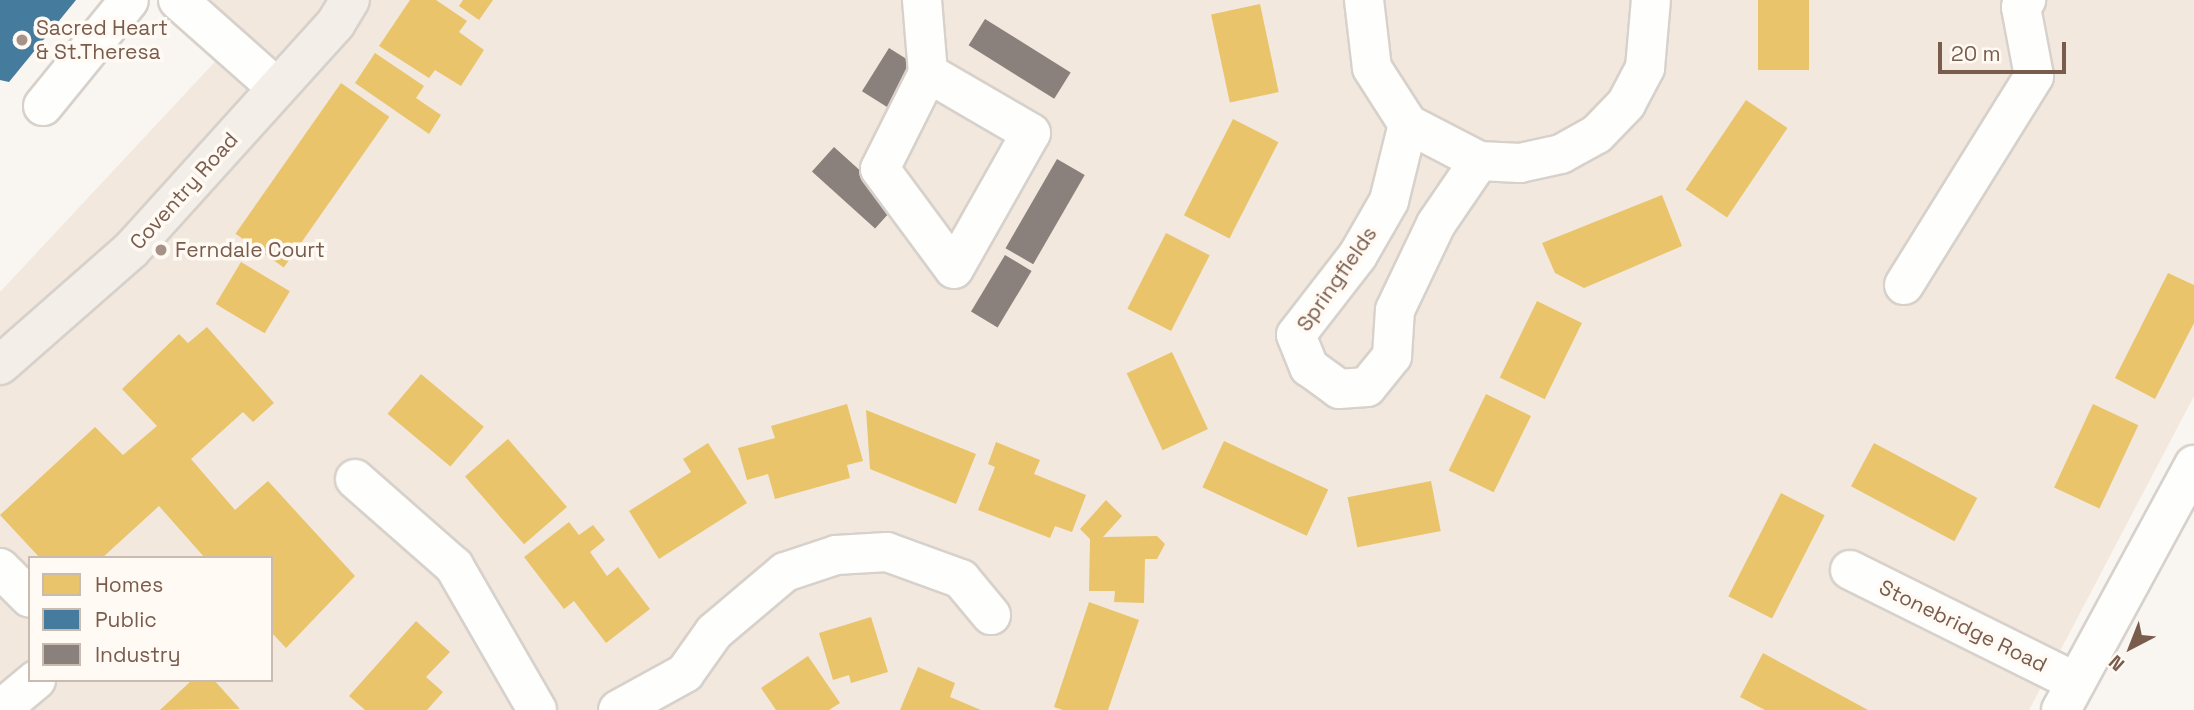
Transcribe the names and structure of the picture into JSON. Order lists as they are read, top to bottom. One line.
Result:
{"streets":{"main road":["Coventry Road"],"street":["Springfields","Stonebridge Road"]},"places":["Sacred Heart & St.Theresa","Ferndale Court"],"legend":["Homes","Public","Industry"],"scale_bar":"20 m","north":"bottom left"}
